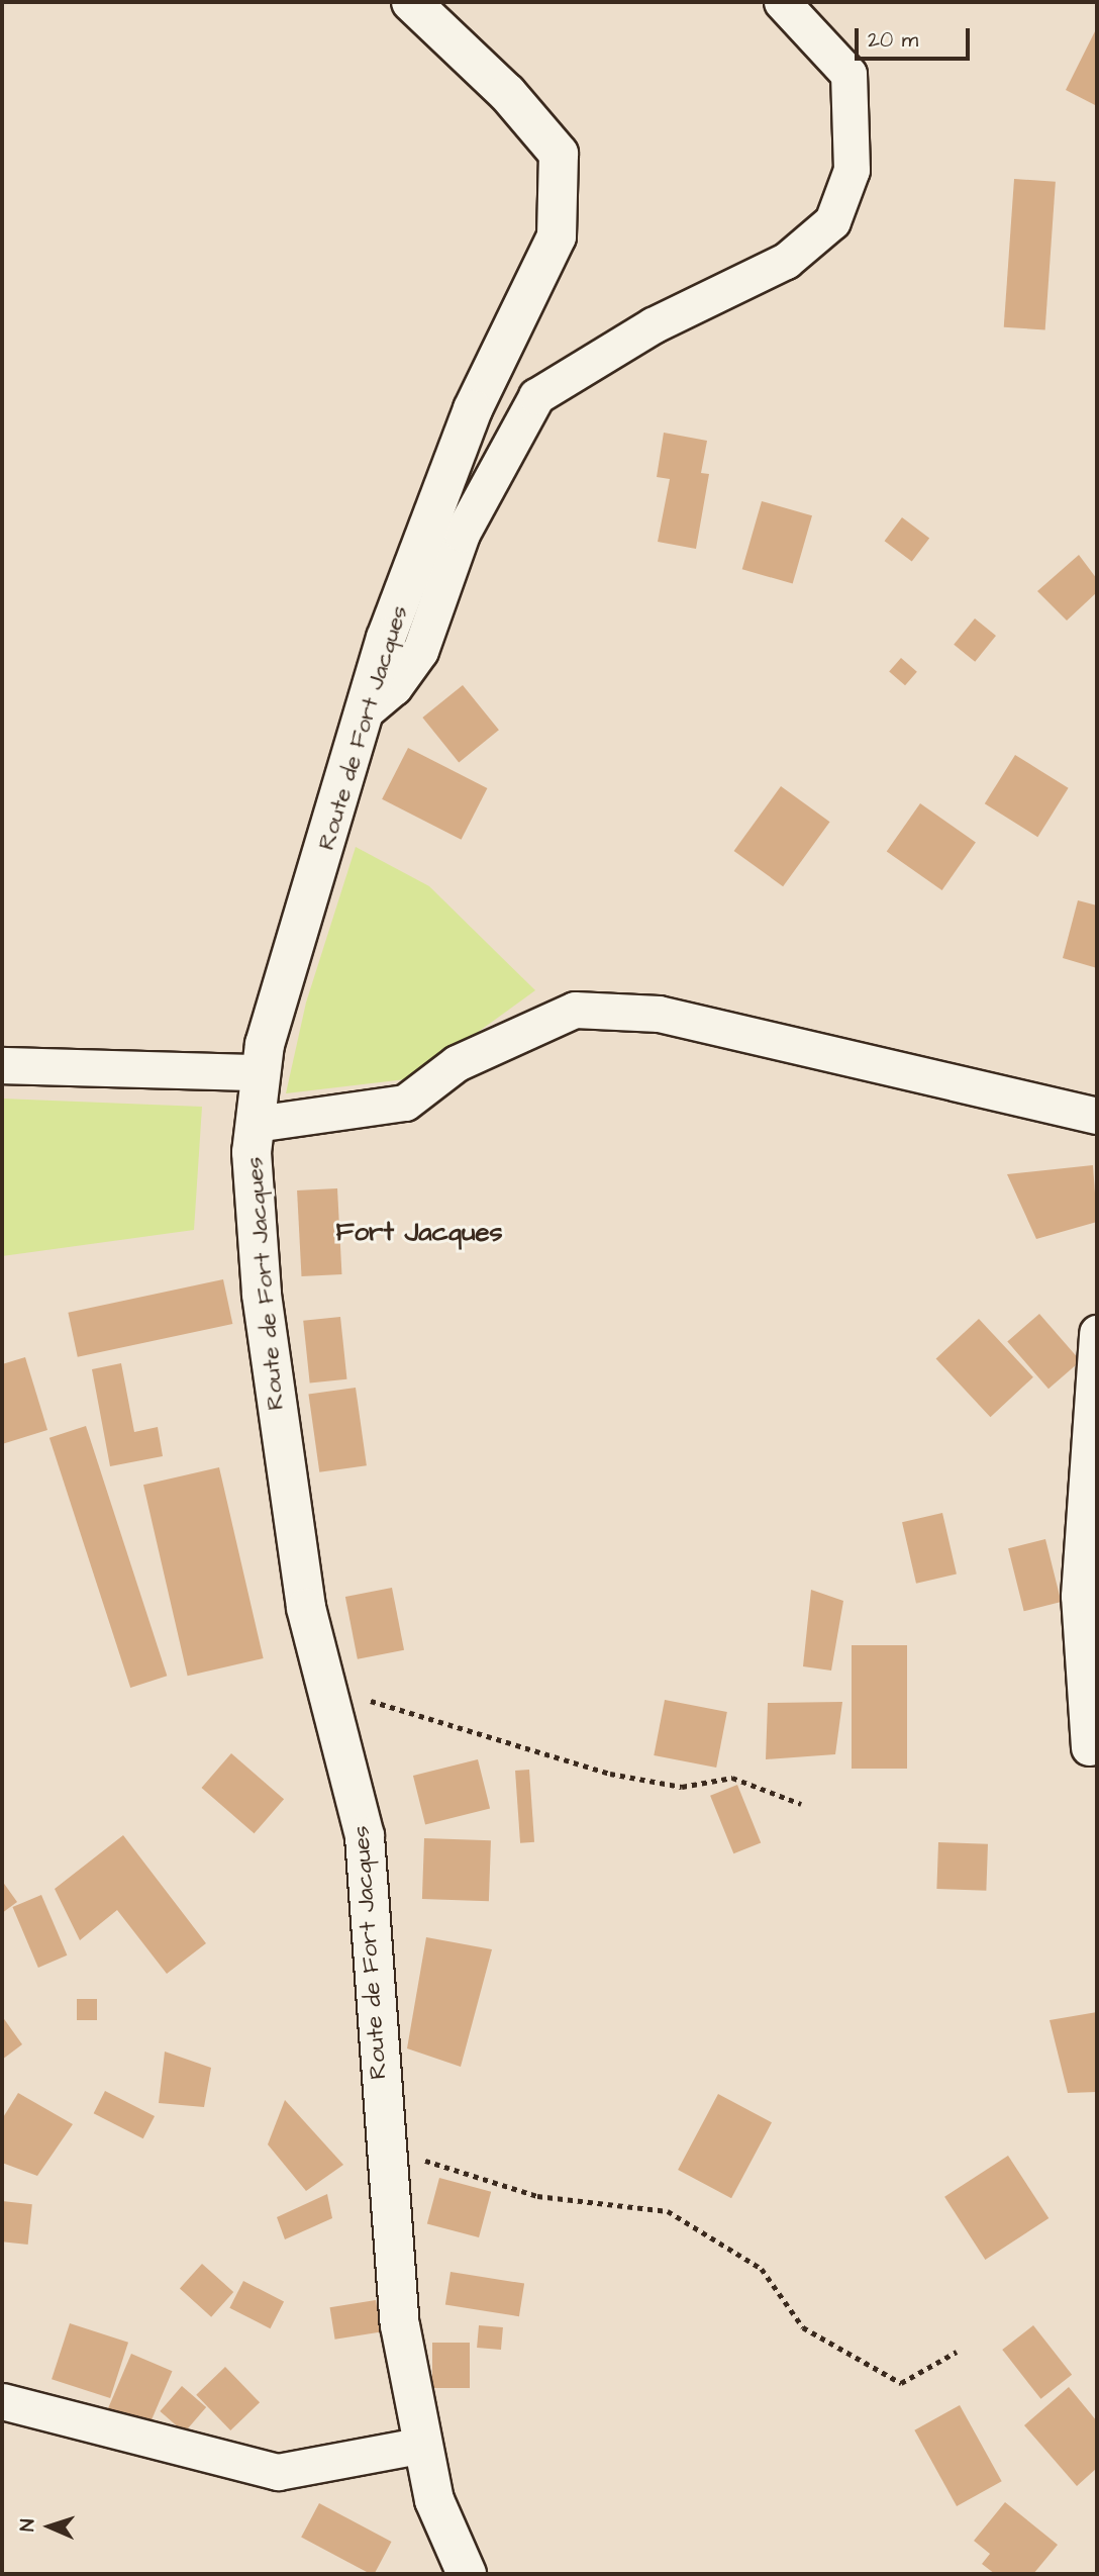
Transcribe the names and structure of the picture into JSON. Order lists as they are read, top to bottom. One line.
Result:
{"streets":{"street":["Route de Fort Jacques"]},"districts":["Fort Jacques"],"scale_bar":"20 m","north":"left"}
